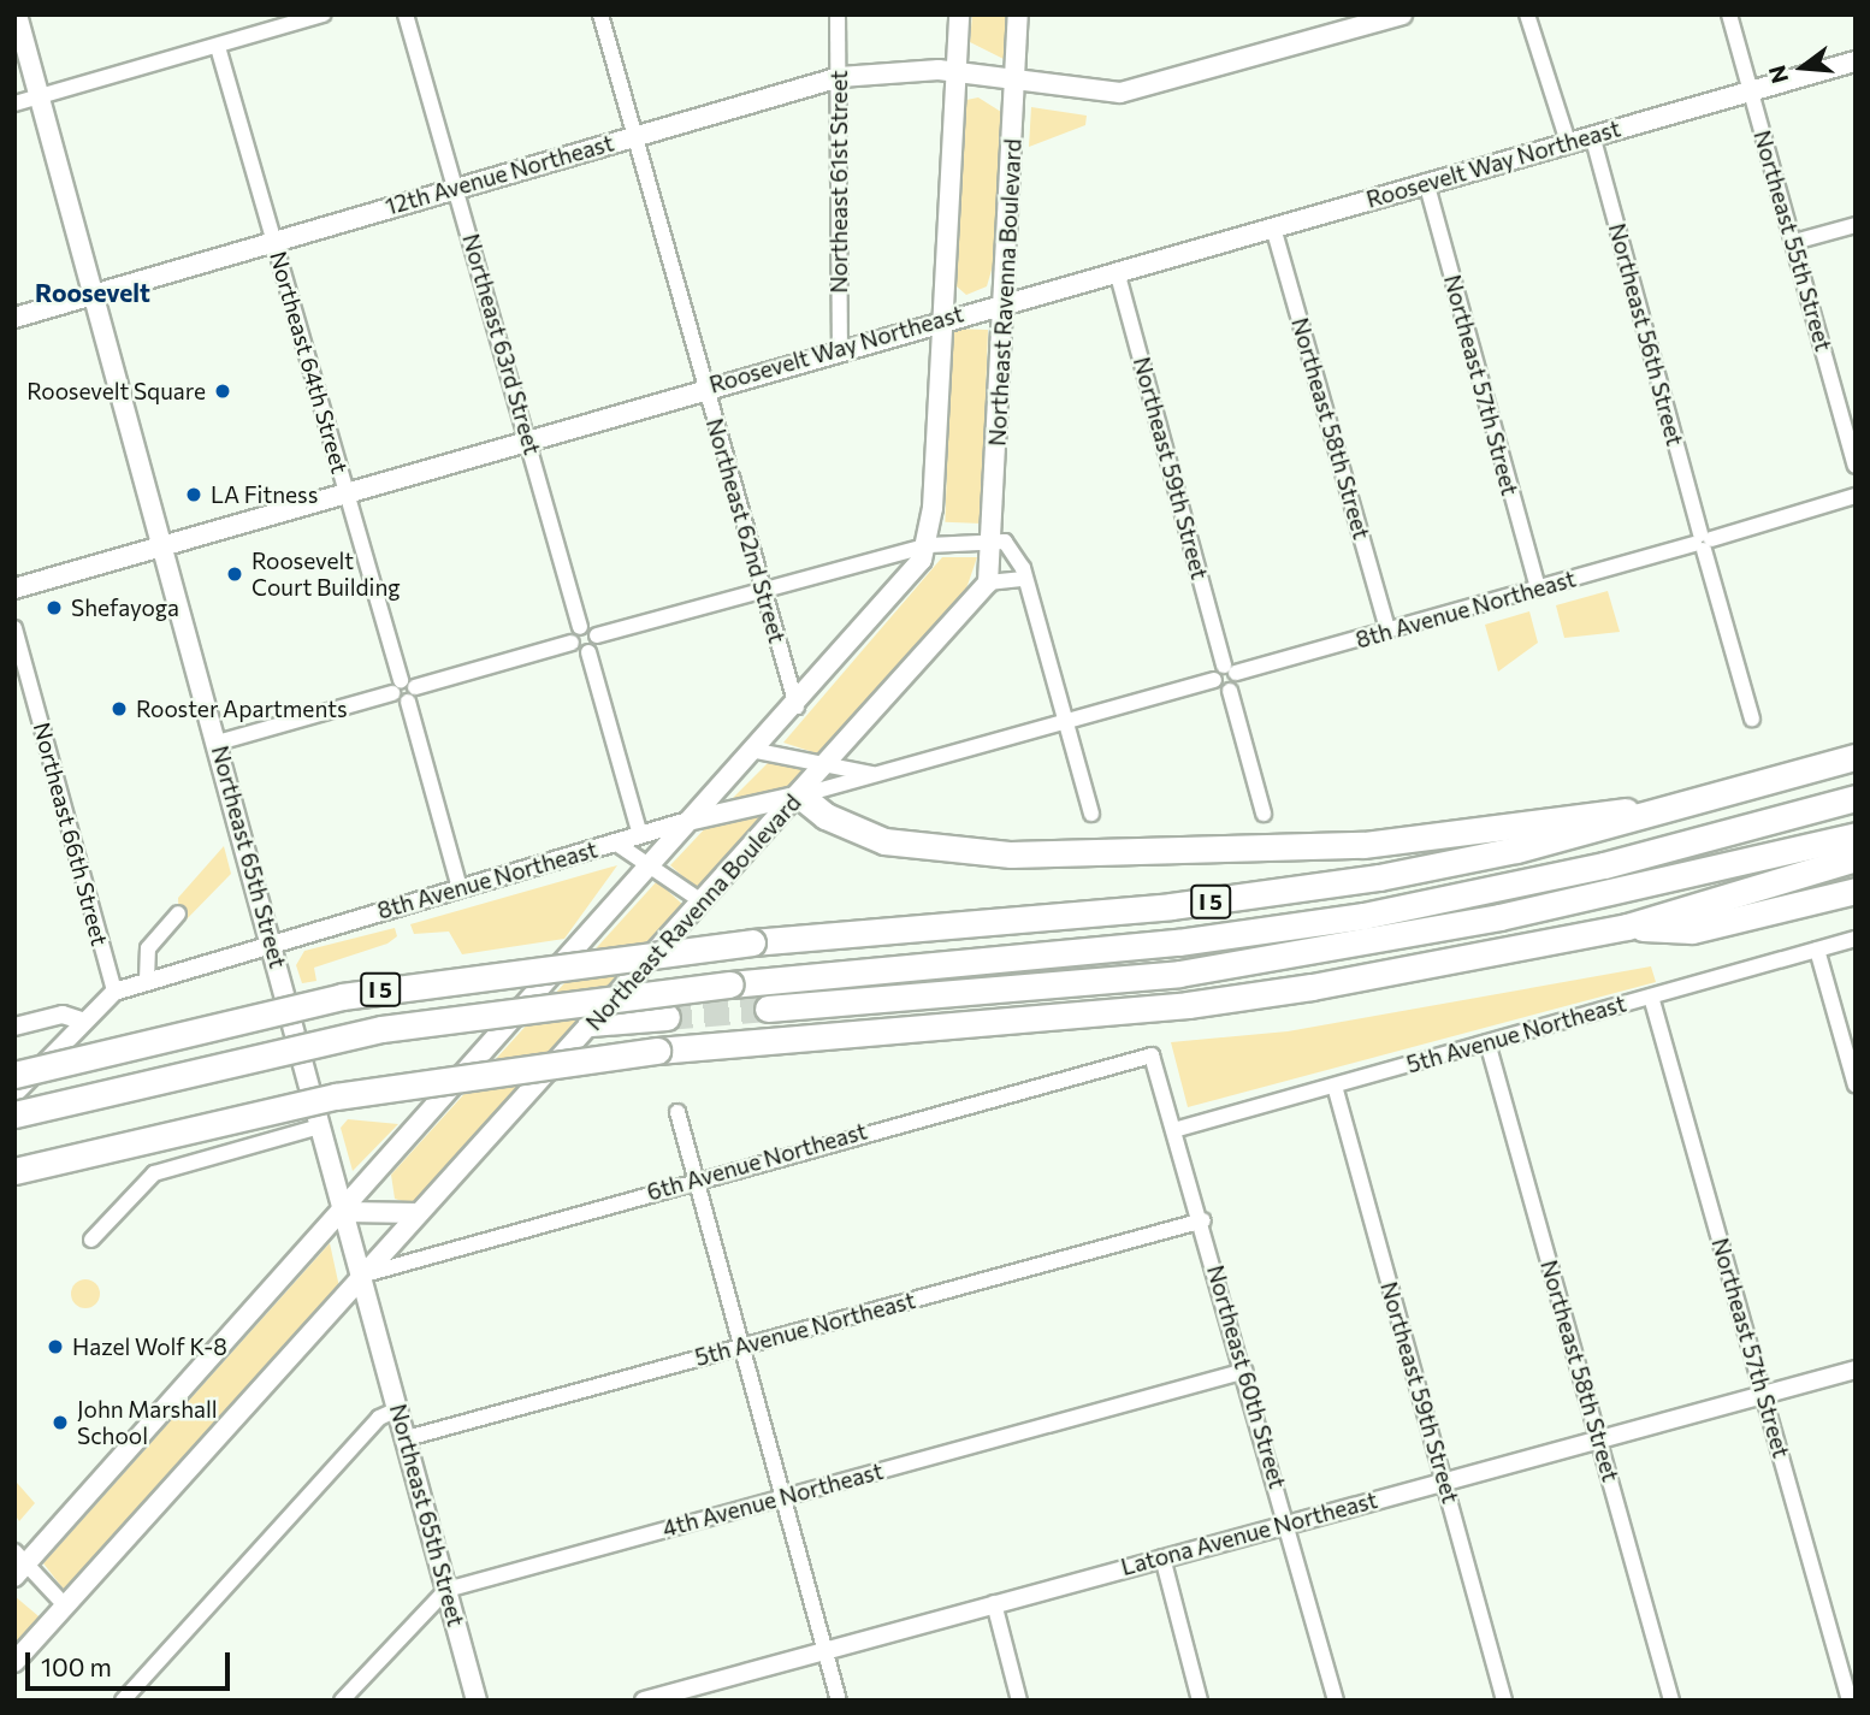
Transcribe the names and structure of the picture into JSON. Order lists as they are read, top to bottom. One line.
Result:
{"streets":{"highway":["I 5"],"main road":["Roosevelt Way Northeast","12th Avenue Northeast","Northeast Ravenna Boulevard","8th Avenue Northeast","Northeast 65th Street"],"street":["Northeast 61st Street","Northeast 55th Street","Northeast 56th Street","Northeast 63rd Street","Northeast 64th Street","Northeast 57th Street","Northeast 58th Street","Northeast 59th Street","Northeast 62nd Street","Northeast 66th Street","5th Avenue Northeast","6th Avenue Northeast","Northeast 60th Street","4th Avenue Northeast","Latona Avenue Northeast"]},"crossings":[["Roosevelt Way Northeast","Northeast 61st Street"],["Roosevelt Way Northeast","Northeast 55th Street"],["Roosevelt Way Northeast","Northeast Ravenna Boulevard"],["Roosevelt Way Northeast","Northeast 56th Street"],["Roosevelt Way Northeast","Northeast 63rd Street"],["Roosevelt Way Northeast","Northeast 64th Street"],["Roosevelt Way Northeast","Northeast 57th Street"],["Roosevelt Way Northeast","Northeast 58th Street"],["Roosevelt Way Northeast","Northeast 59th Street"],["Roosevelt Way Northeast","Northeast 62nd Street"],["Roosevelt Way Northeast","Northeast 65th Street"],["12th Avenue Northeast","Northeast 61st Street"],["12th Avenue Northeast","Northeast Ravenna Boulevard"],["12th Avenue Northeast","Northeast 63rd Street"],["12th Avenue Northeast","Northeast 64th Street"],["12th Avenue Northeast","Northeast 62nd Street"],["12th Avenue Northeast","Northeast 65th Street"],["Northeast Ravenna Boulevard","8th Avenue Northeast"],["Northeast Ravenna Boulevard","Northeast 65th Street"],["Northeast Ravenna Boulevard","6th Avenue Northeast"],["Northeast 56th Street","8th Avenue Northeast"],["Northeast 57th Street","8th Avenue Northeast"],["Northeast 57th Street","5th Avenue Northeast"],["Northeast 57th Street","Latona Avenue Northeast"],["Northeast 58th Street","8th Avenue Northeast"],["Northeast 58th Street","5th Avenue Northeast"],["Northeast 58th Street","Latona Avenue Northeast"],["Northeast 59th Street","8th Avenue Northeast"],["Northeast 59th Street","5th Avenue Northeast"],["Northeast 59th Street","Latona Avenue Northeast"],["8th Avenue Northeast","Northeast 66th Street"],["8th Avenue Northeast","Northeast 65th Street"],["Northeast 65th Street","5th Avenue Northeast"],["Northeast 65th Street","6th Avenue Northeast"],["Northeast 65th Street","4th Avenue Northeast"],["5th Avenue Northeast","Northeast 60th Street"],["6th Avenue Northeast","Northeast 60th Street"],["Northeast 60th Street","4th Avenue Northeast"],["Northeast 60th Street","Latona Avenue Northeast"]],"districts":["Roosevelt"],"places":["Roosevelt Square","LA Fitness","Roosevelt Court Building","Shefayoga","Rooster Apartments","Hazel Wolf K-8","John Marshall School"],"scale_bar":"100 m","north":"left"}
